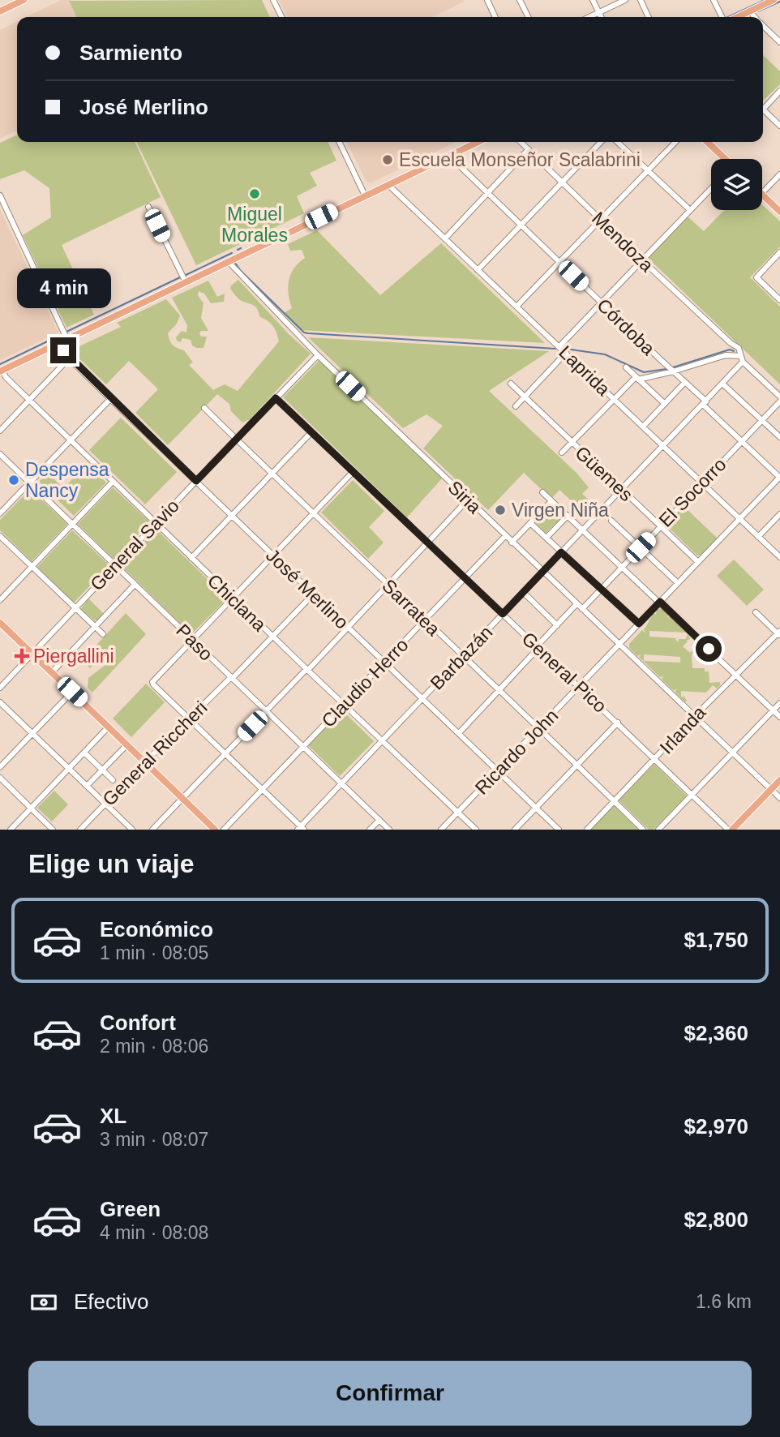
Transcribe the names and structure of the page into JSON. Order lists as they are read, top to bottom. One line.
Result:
{"streets":{"street":["Mendoza","Córdoba","Laprida","Güemes","El Socorro","Siria","General Savio","José Merlino","Chiclana","Sarratea","Paso","Barbazán","General Pico","Claudio Herro","Irlanda","Ricardo John","General Riccheri"]},"crossings":[["Mendoza","Barbazán"],["Córdoba","El Socorro"],["Córdoba","Barbazán"],["Córdoba","Ricardo John"],["Laprida","El Socorro"],["Laprida","Barbazán"],["Laprida","Ricardo John"],["Güemes","El Socorro"],["Güemes","Barbazán"],["Güemes","Ricardo John"],["El Socorro","Siria"],["Siria","General Savio"],["Siria","Barbazán"],["Siria","Claudio Herro"],["Siria","Irlanda"],["Siria","Ricardo John"],["General Savio","José Merlino"],["General Savio","Chiclana"],["General Savio","Sarratea"],["General Savio","Paso"],["General Savio","General Pico"],["José Merlino","Barbazán"],["José Merlino","Claudio Herro"],["José Merlino","Ricardo John"],["José Merlino","General Riccheri"],["Chiclana","Barbazán"],["Chiclana","Claudio Herro"],["Chiclana","Ricardo John"],["Chiclana","General Riccheri"],["Sarratea","Barbazán"],["Sarratea","Claudio Herro"],["Sarratea","Irlanda"],["Sarratea","Ricardo John"],["Paso","Barbazán"],["Paso","Claudio Herro"],["Paso","General Riccheri"],["Barbazán","General Pico"],["General Pico","Claudio Herro"],["General Pico","Irlanda"],["General Pico","Ricardo John"]],"places":{"other":["Escuela Monseñor Scalabrini","Miguel Morales","Despensa Nancy","Virgen Niña"],"health":["Piergallini"]},"page":{"banner":["Sarmiento","José Merlino"],"bubble":"4 min","heading":"Elige un viaje","list":[{"name":"Económico","note":"1 min · 08:05","value":"$1,750"},{"name":"Confort","note":"2 min · 08:06","value":"$2,360"},{"name":"XL","note":"3 min · 08:07","value":"$2,970"},{"name":"Green","note":"4 min · 08:08","value":"$2,800"}],"pay":["Efectivo","1.6 km"],"buttons":"Confirmar"}}
